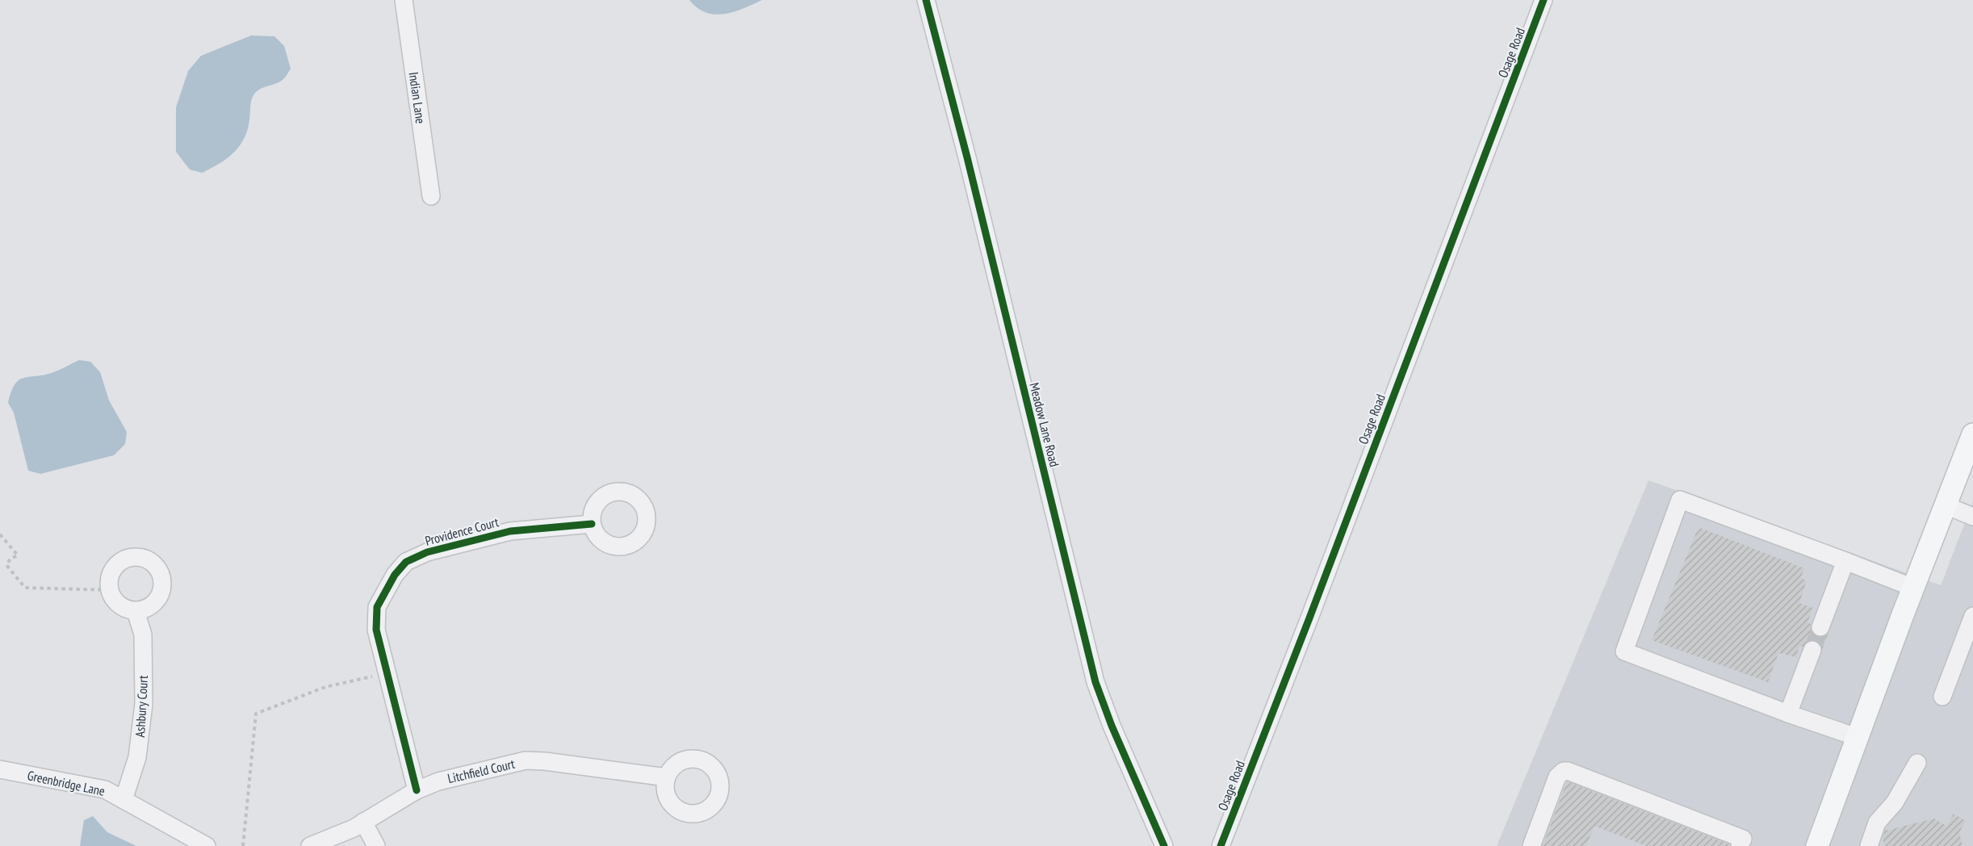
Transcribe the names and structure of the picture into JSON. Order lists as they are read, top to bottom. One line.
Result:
{"streets":{"street":["Osage Road","Indian Lane","Meadow Lane Road","Providence Court","Ashbury Court","Litchfield Court","Greenbridge Lane"]},"crossings":[["Providence Court","Litchfield Court"],["Ashbury Court","Greenbridge Lane"]]}
